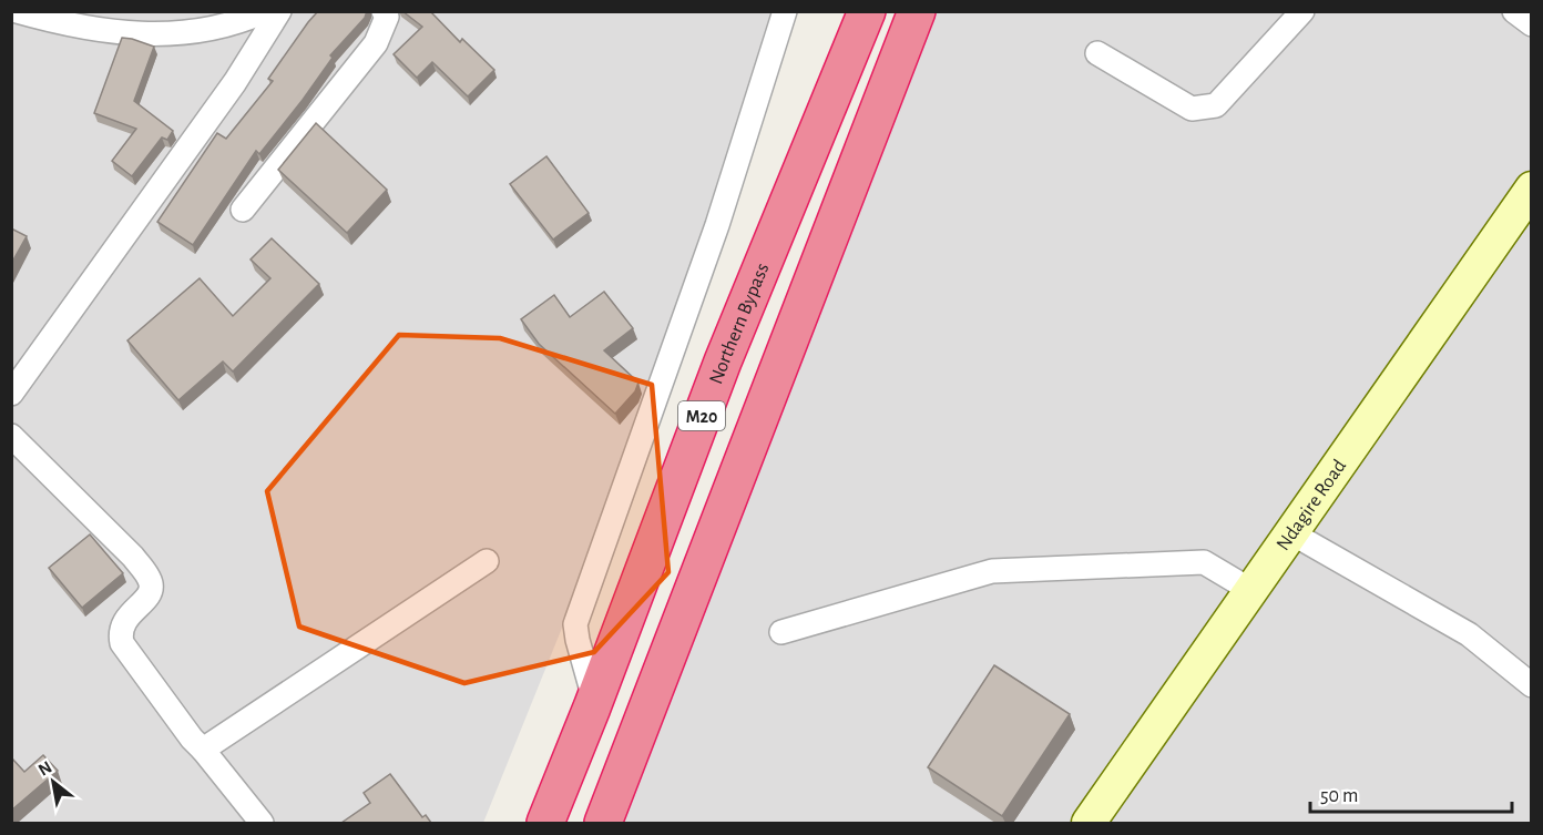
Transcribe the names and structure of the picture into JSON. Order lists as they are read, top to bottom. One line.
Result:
{"streets":{"highway":["Northern Bypass","M20"],"street":["Ndagire Road"]},"scale_bar":"50 m","north":"top left"}
